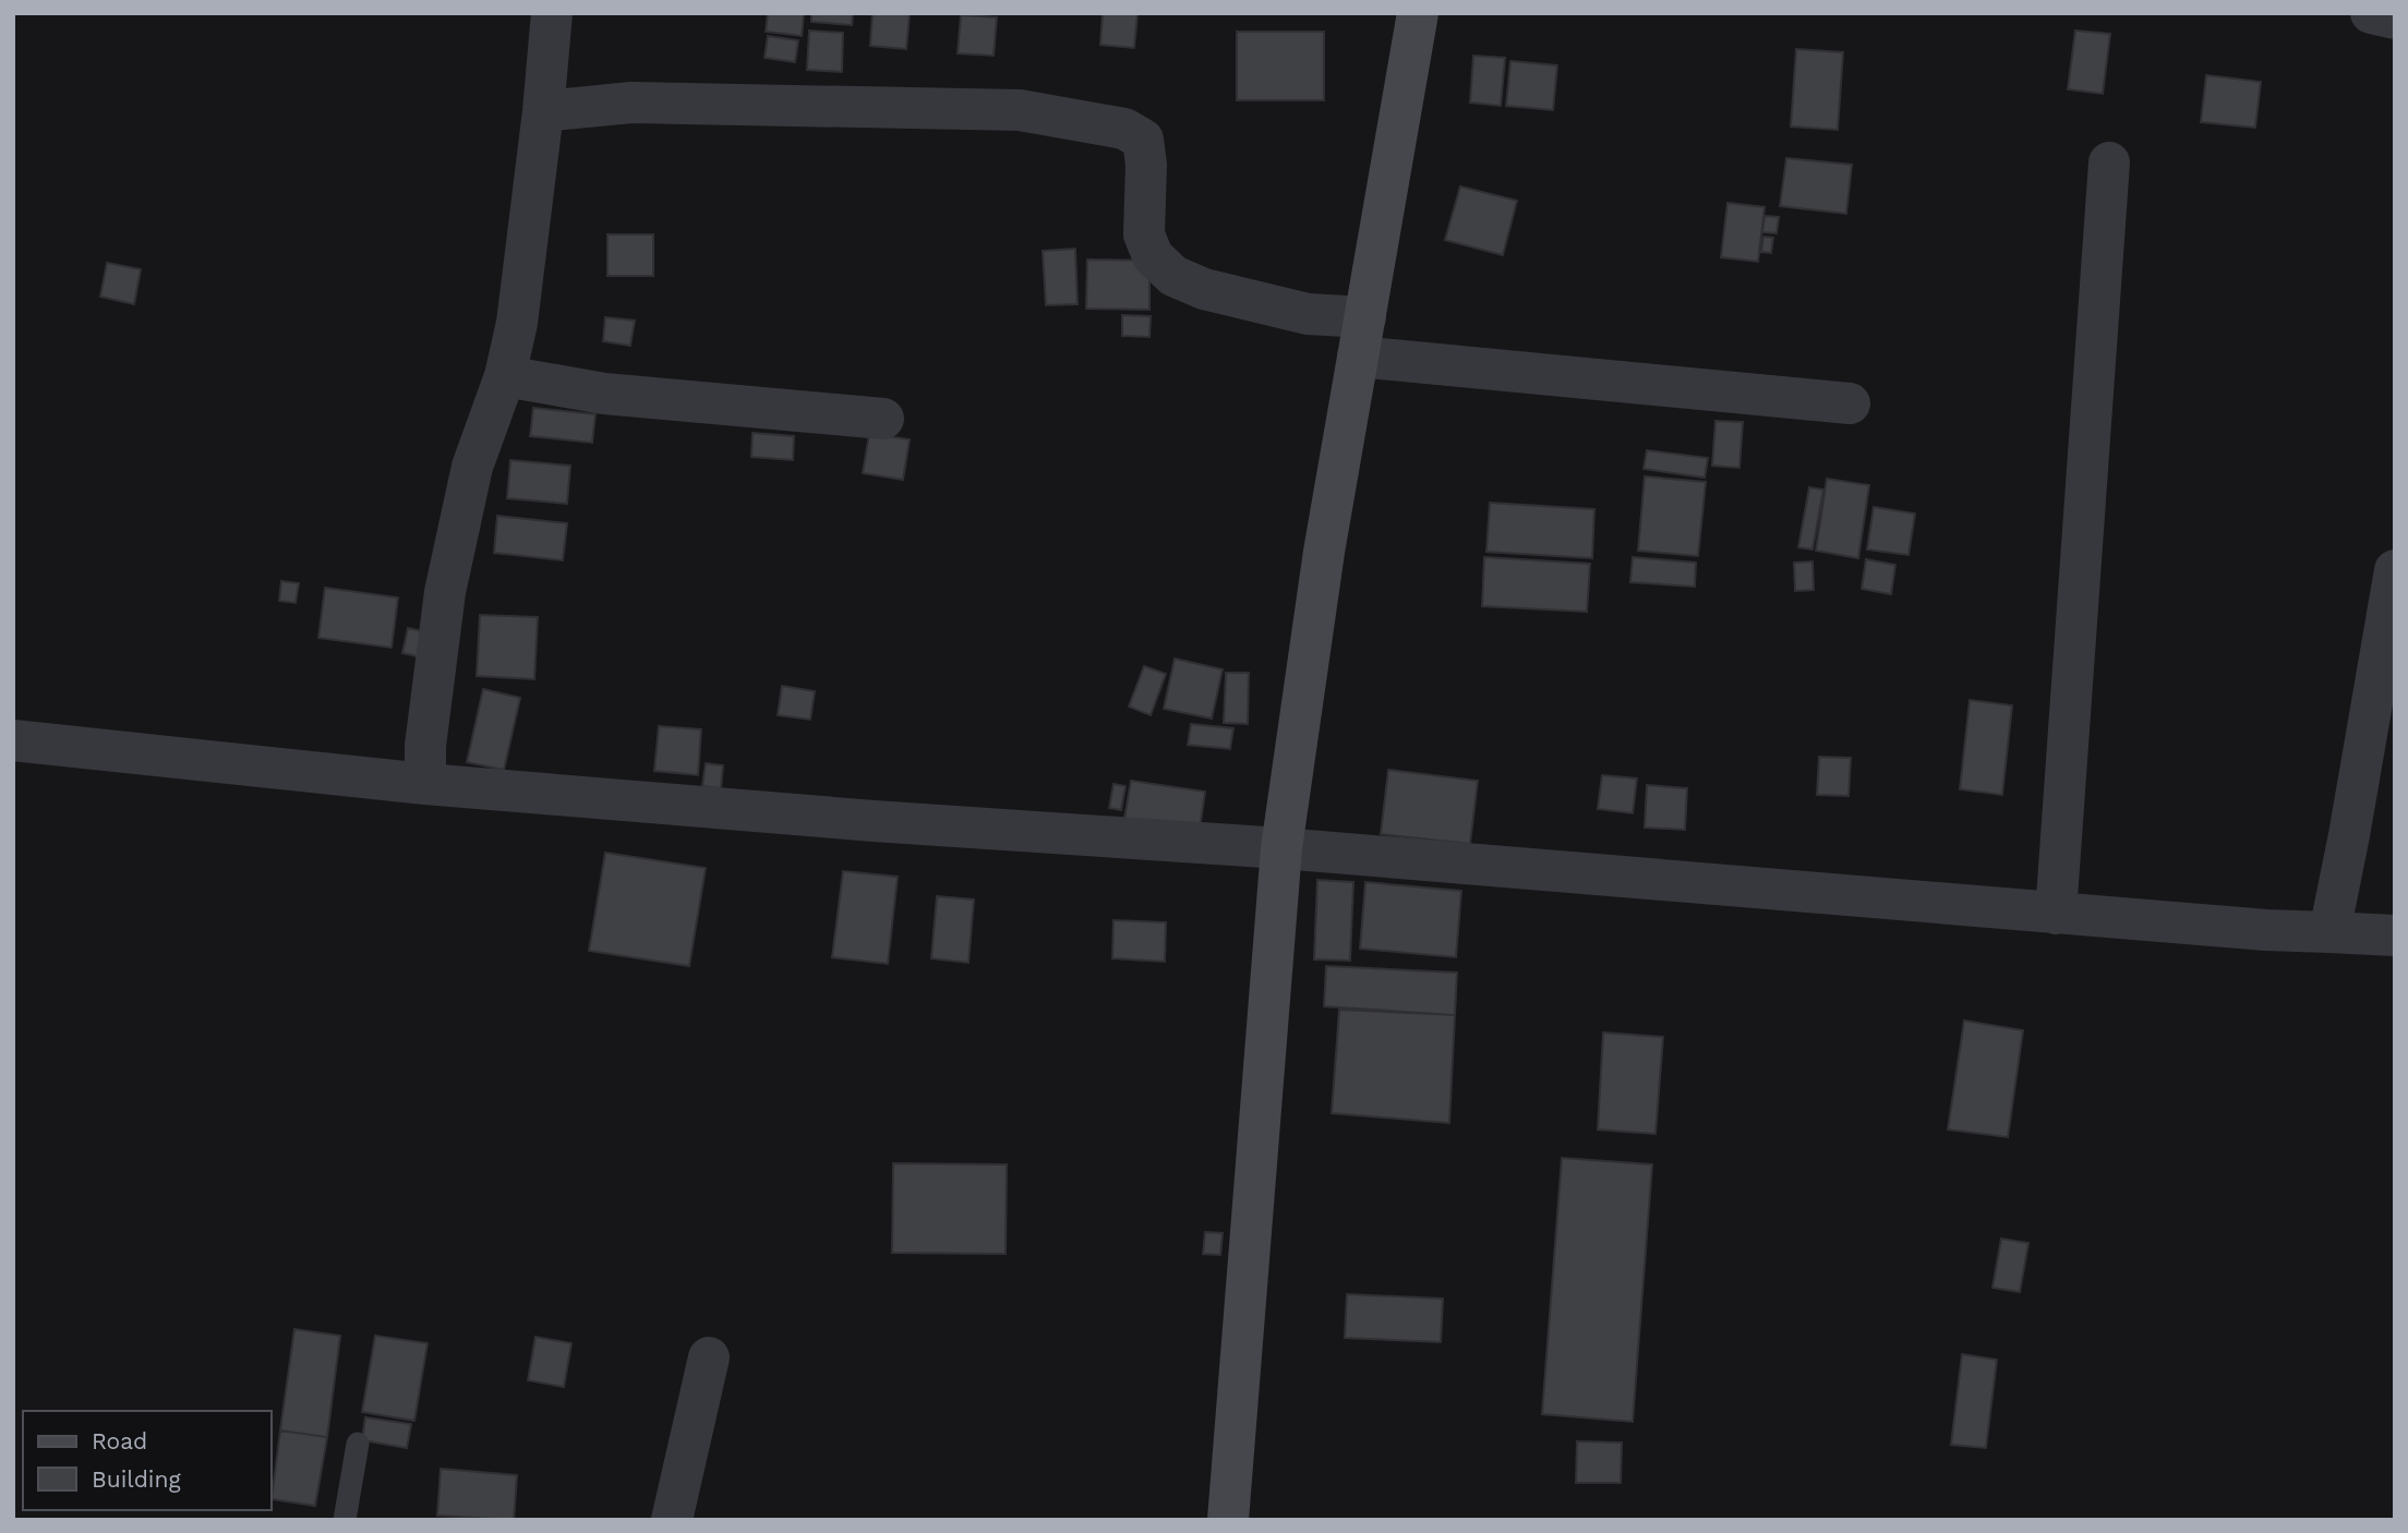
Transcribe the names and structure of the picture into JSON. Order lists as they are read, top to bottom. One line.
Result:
{"legend":["Road","Building"]}
